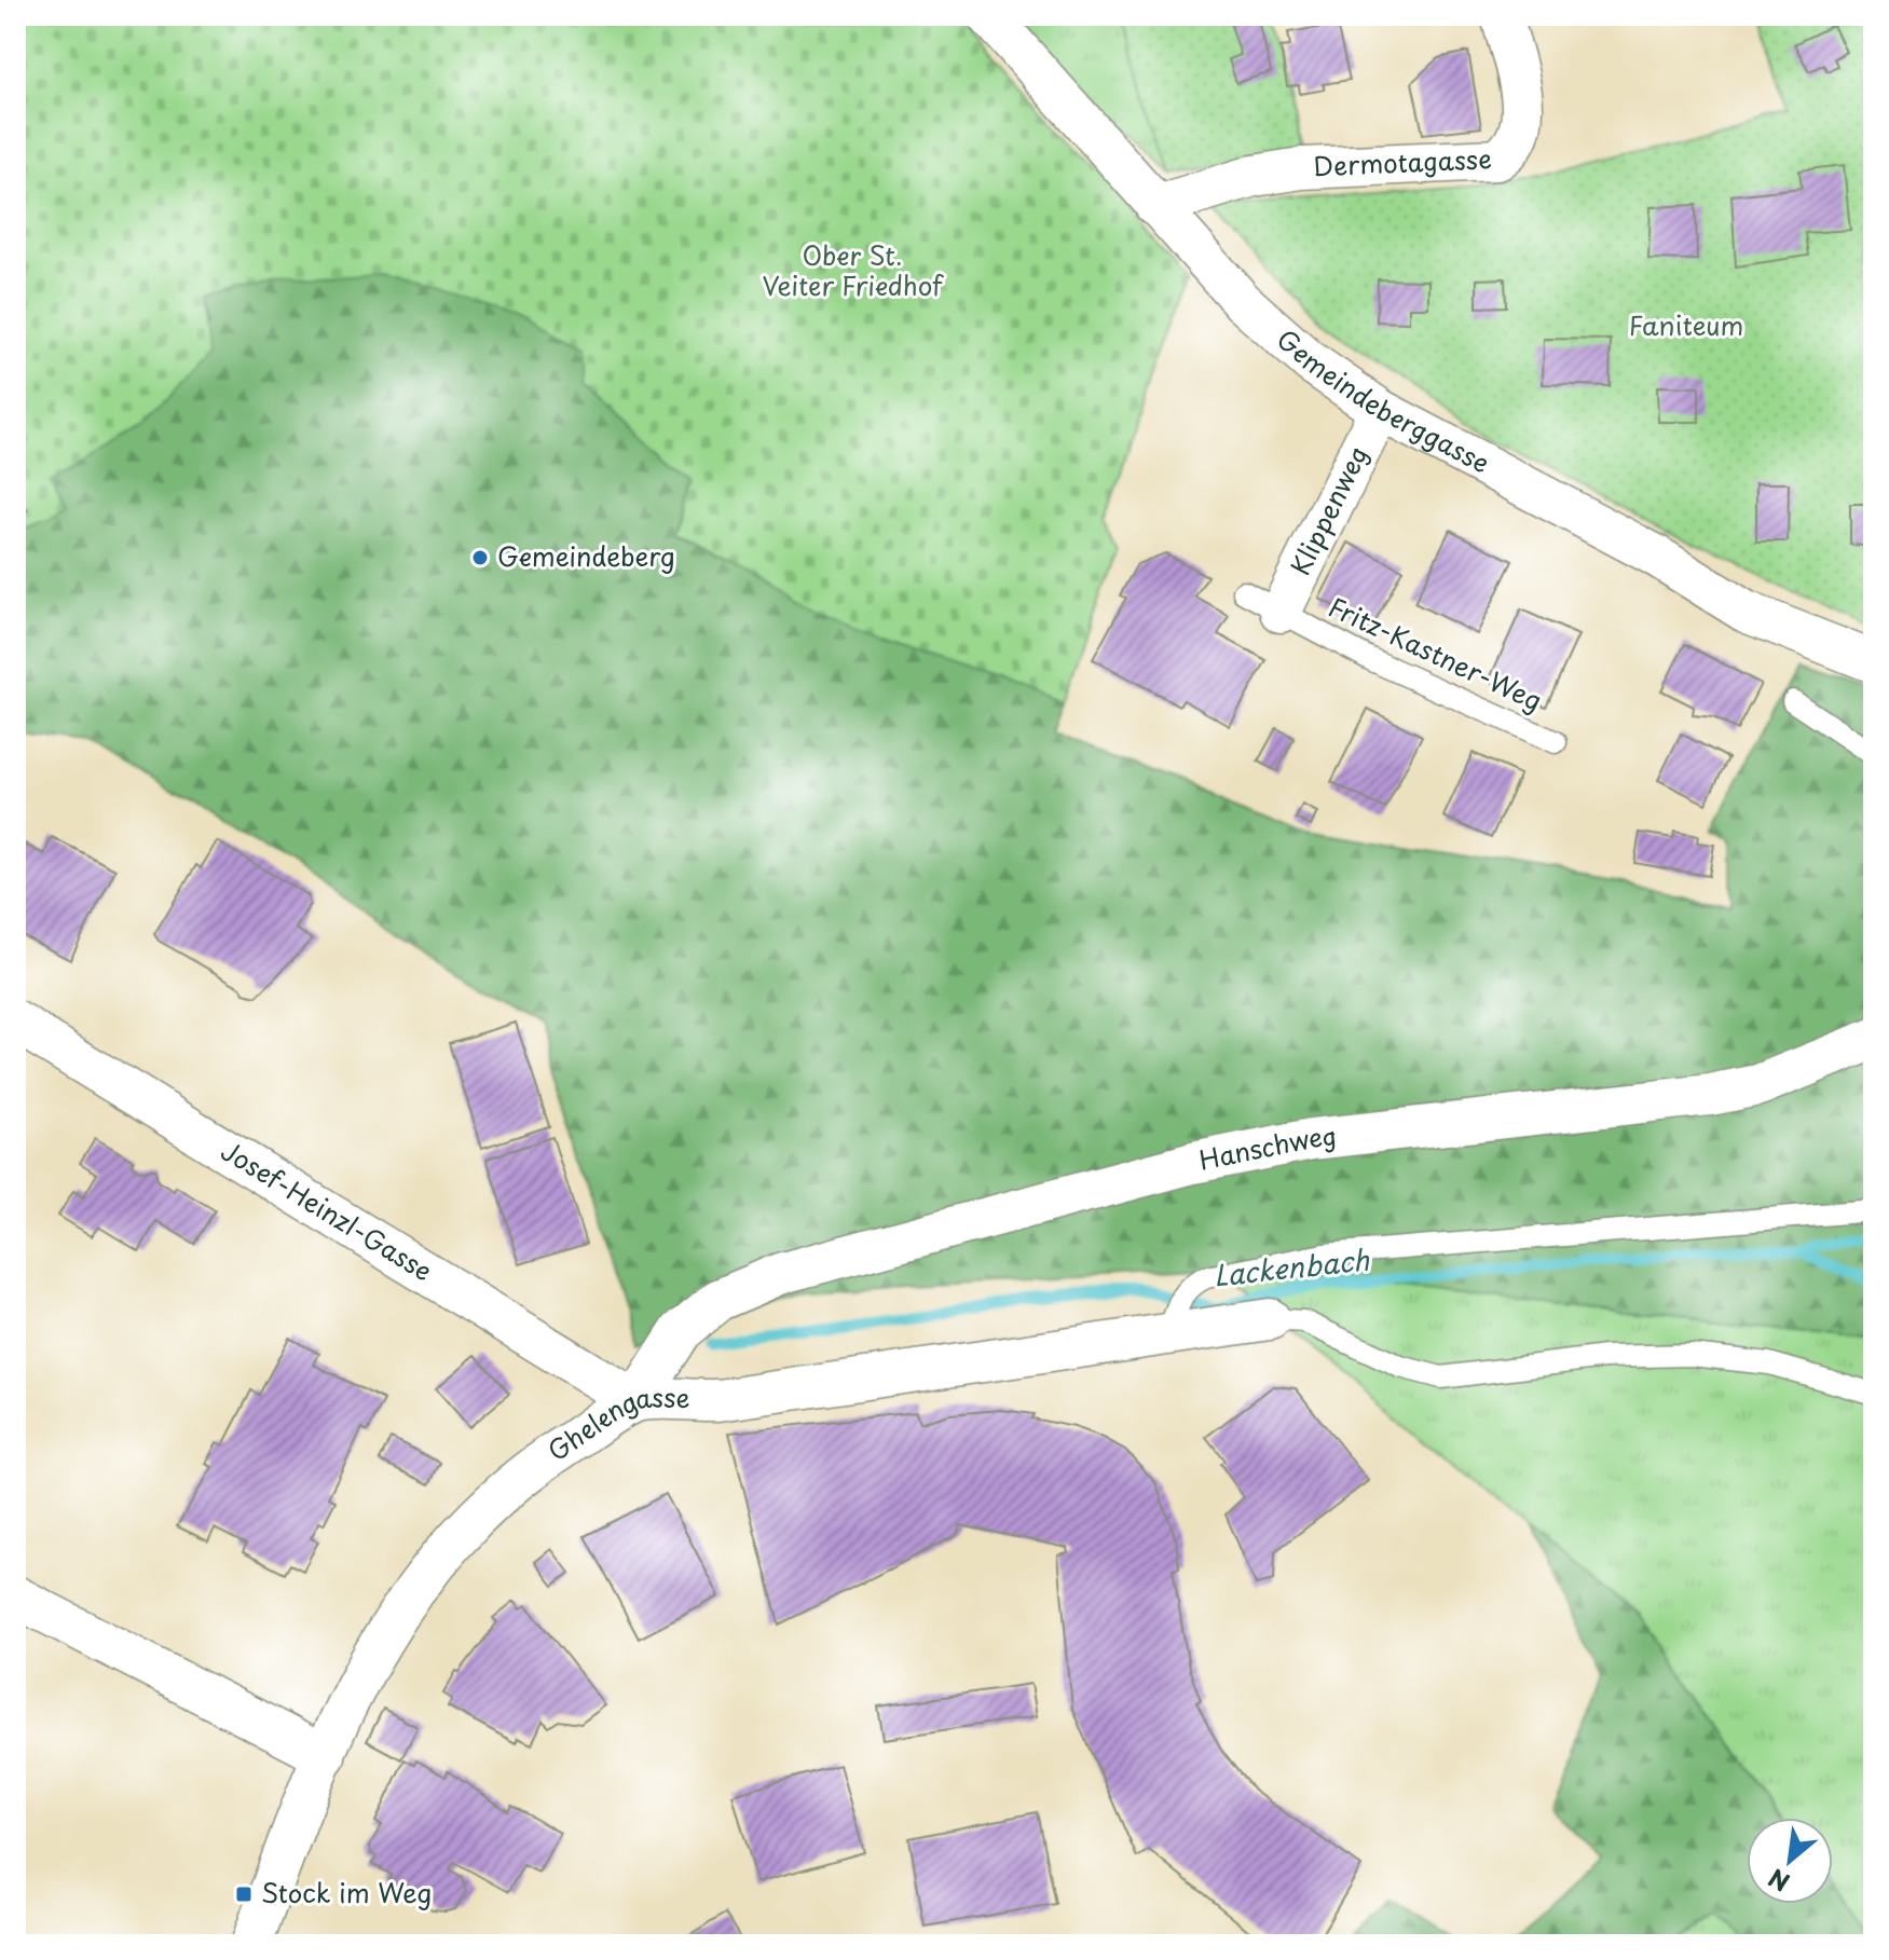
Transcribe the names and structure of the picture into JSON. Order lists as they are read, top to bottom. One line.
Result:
{"streets":{"street":["Dermotagasse","Gemeindeberggasse","Klippenweg","Hanschweg","Josef-Heinzl-Gasse","Ghelengasse"],"lane":["Fritz-Kastner-Weg"]},"crossings":[["Dermotagasse","Gemeindeberggasse"],["Gemeindeberggasse","Klippenweg"],["Klippenweg","Fritz-Kastner-Weg"],["Hanschweg","Josef-Heinzl-Gasse"],["Hanschweg","Ghelengasse"],["Josef-Heinzl-Gasse","Ghelengasse"]],"water":["Lackenbach"],"parks":["Ober St. Veiter Friedhof","Faniteum"],"places":{"other":["Gemeindeberg"],"transit":["Stock im Weg"]},"north":"bottom left"}
